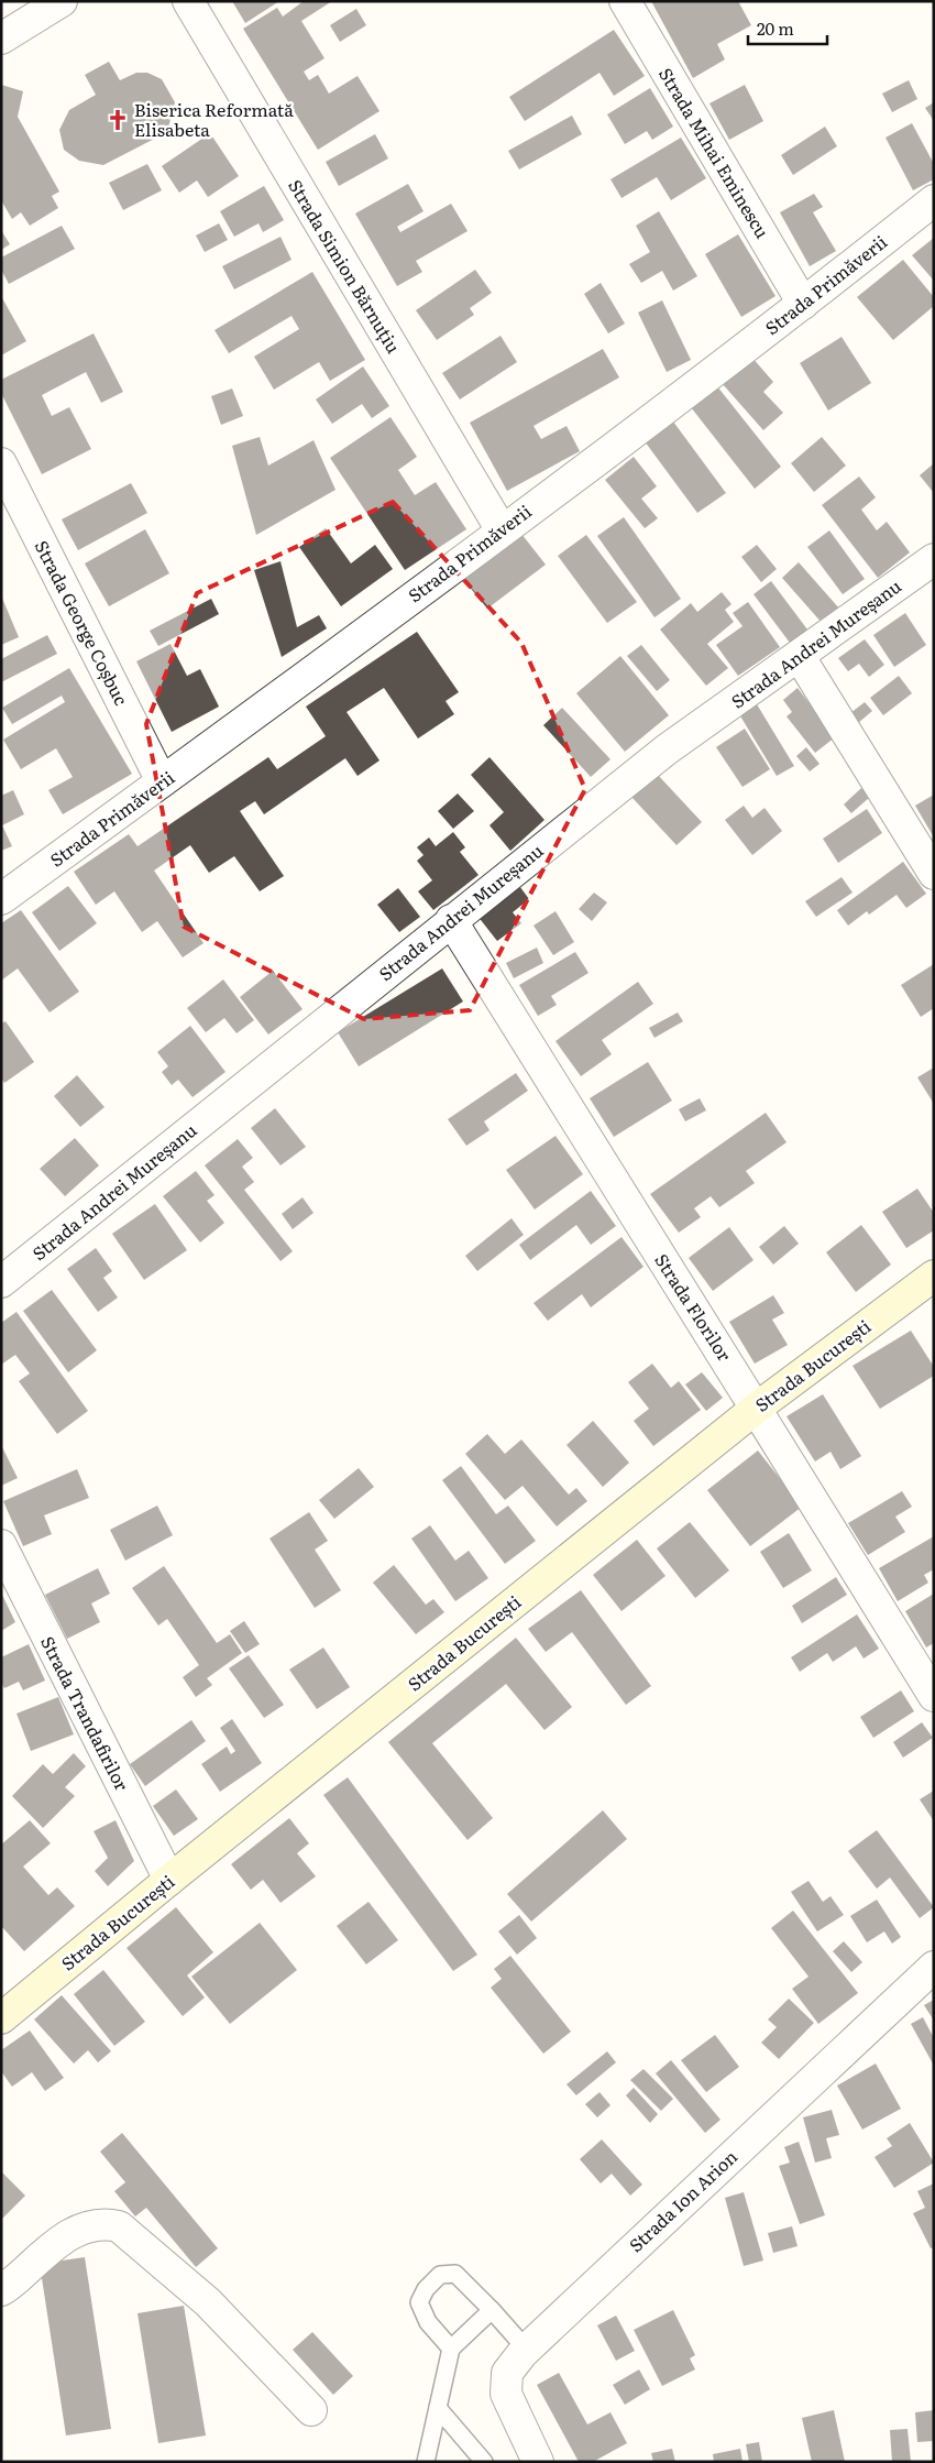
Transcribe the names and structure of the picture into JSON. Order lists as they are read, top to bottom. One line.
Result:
{"streets":{"main road":["Strada București"],"street":["Strada Mihai Eminescu","Strada Simion Bărnuțiu","Strada Primăverii","Strada George Coșbuc","Strada Andrei Mureșanu","Strada Florilor","Strada Trandafirilor","Strada Ion Arion"]},"crossings":[["Strada Mihai Eminescu","Strada Primăverii"],["Strada Simion Bărnuțiu","Strada Primăverii"],["Strada Primăverii","Strada George Coșbuc"],["Strada Andrei Mureșanu","Strada Florilor"],["Strada Florilor","Strada București"],["Strada București","Strada Trandafirilor"]],"places":{"church":["Biserica Reformată Elisabeta"]},"scale_bar":"20 m"}
